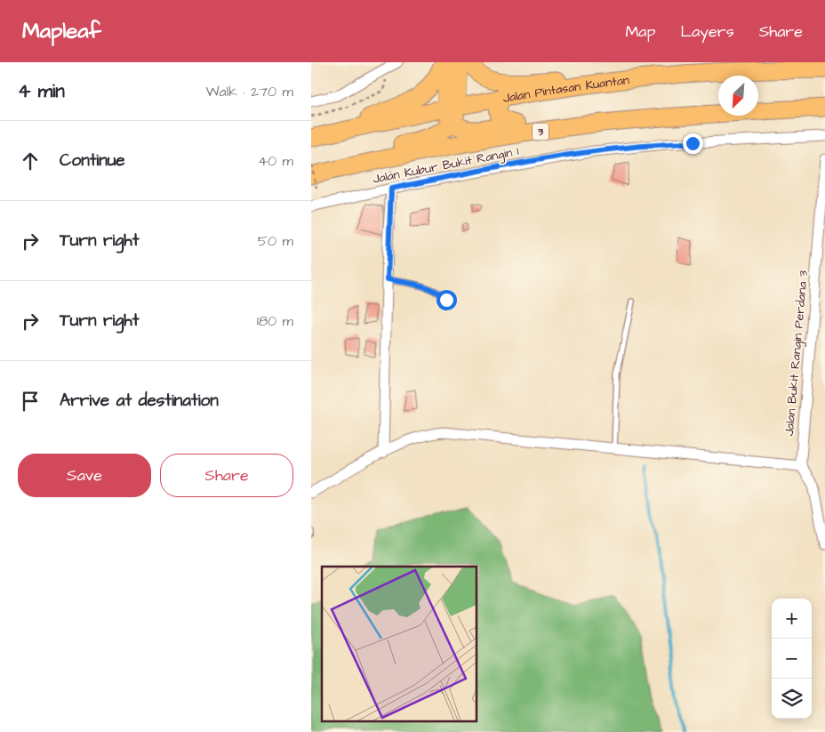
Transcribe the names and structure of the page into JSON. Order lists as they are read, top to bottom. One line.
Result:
{"streets":{"highway":["Jalan Pintasan Kuantan","3"],"street":["Jalan Kubur Bukit Rangin 1","Jalan Bukit Rangin Perdana 3"]},"north":"bottom left","page":{"header":"Mapleaf","nav":["Map","Layers","Share"],"heading":["4 min","Walk · 270 m"],"list":[["Continue","40 m"],["Turn right","50 m"],["Turn right","180 m"],"Arrive at destination"],"buttons":["Save","Share"],"map_buttons":["+","−"]}}
